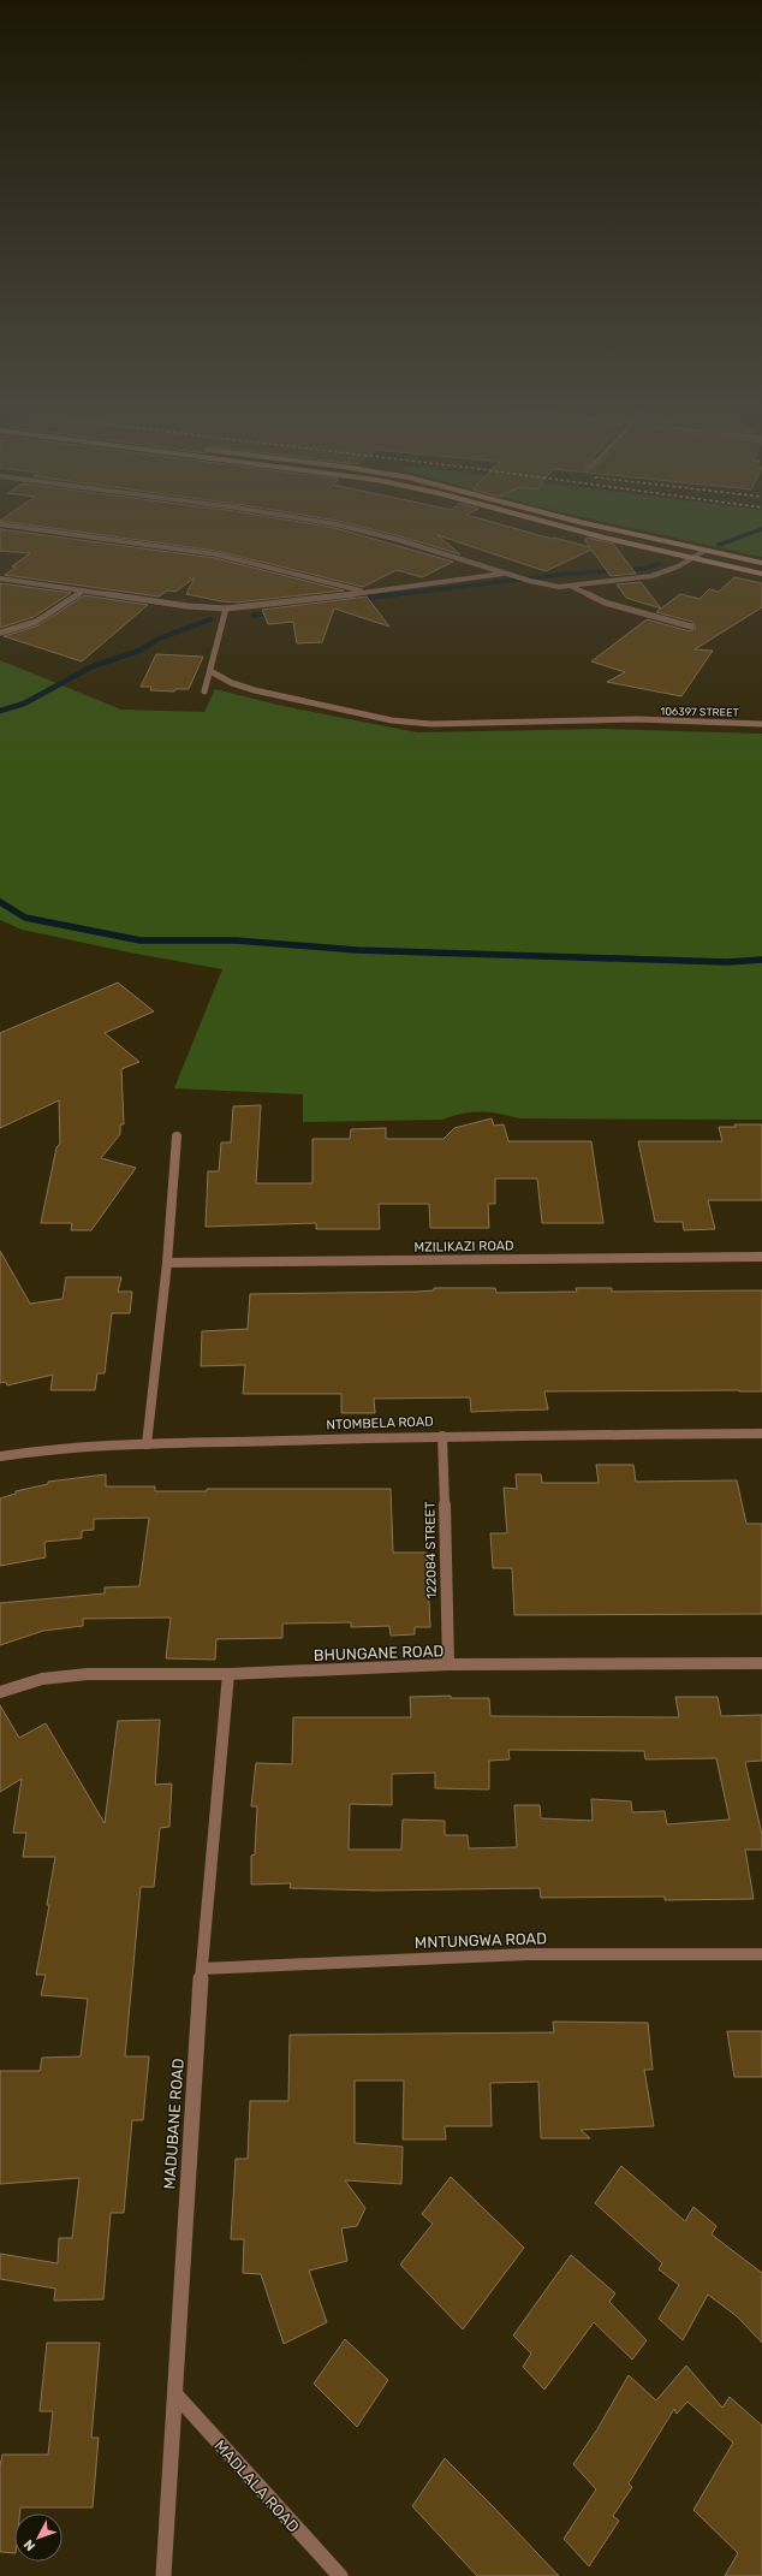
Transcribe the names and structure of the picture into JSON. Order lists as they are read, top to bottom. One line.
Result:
{"streets":{"street":["106397 STREET","MZILIKAZI ROAD","NTOMBELA ROAD","122084 STREET","BHUNGANE ROAD","MNTUNGWA ROAD","MADUBANE ROAD","MADLALA ROAD"]},"crossings":[["NTOMBELA ROAD","122084 STREET"],["122084 STREET","BHUNGANE ROAD"],["BHUNGANE ROAD","MADUBANE ROAD"],["MNTUNGWA ROAD","MADUBANE ROAD"],["MADUBANE ROAD","MADLALA ROAD"]],"north":"bottom left"}
